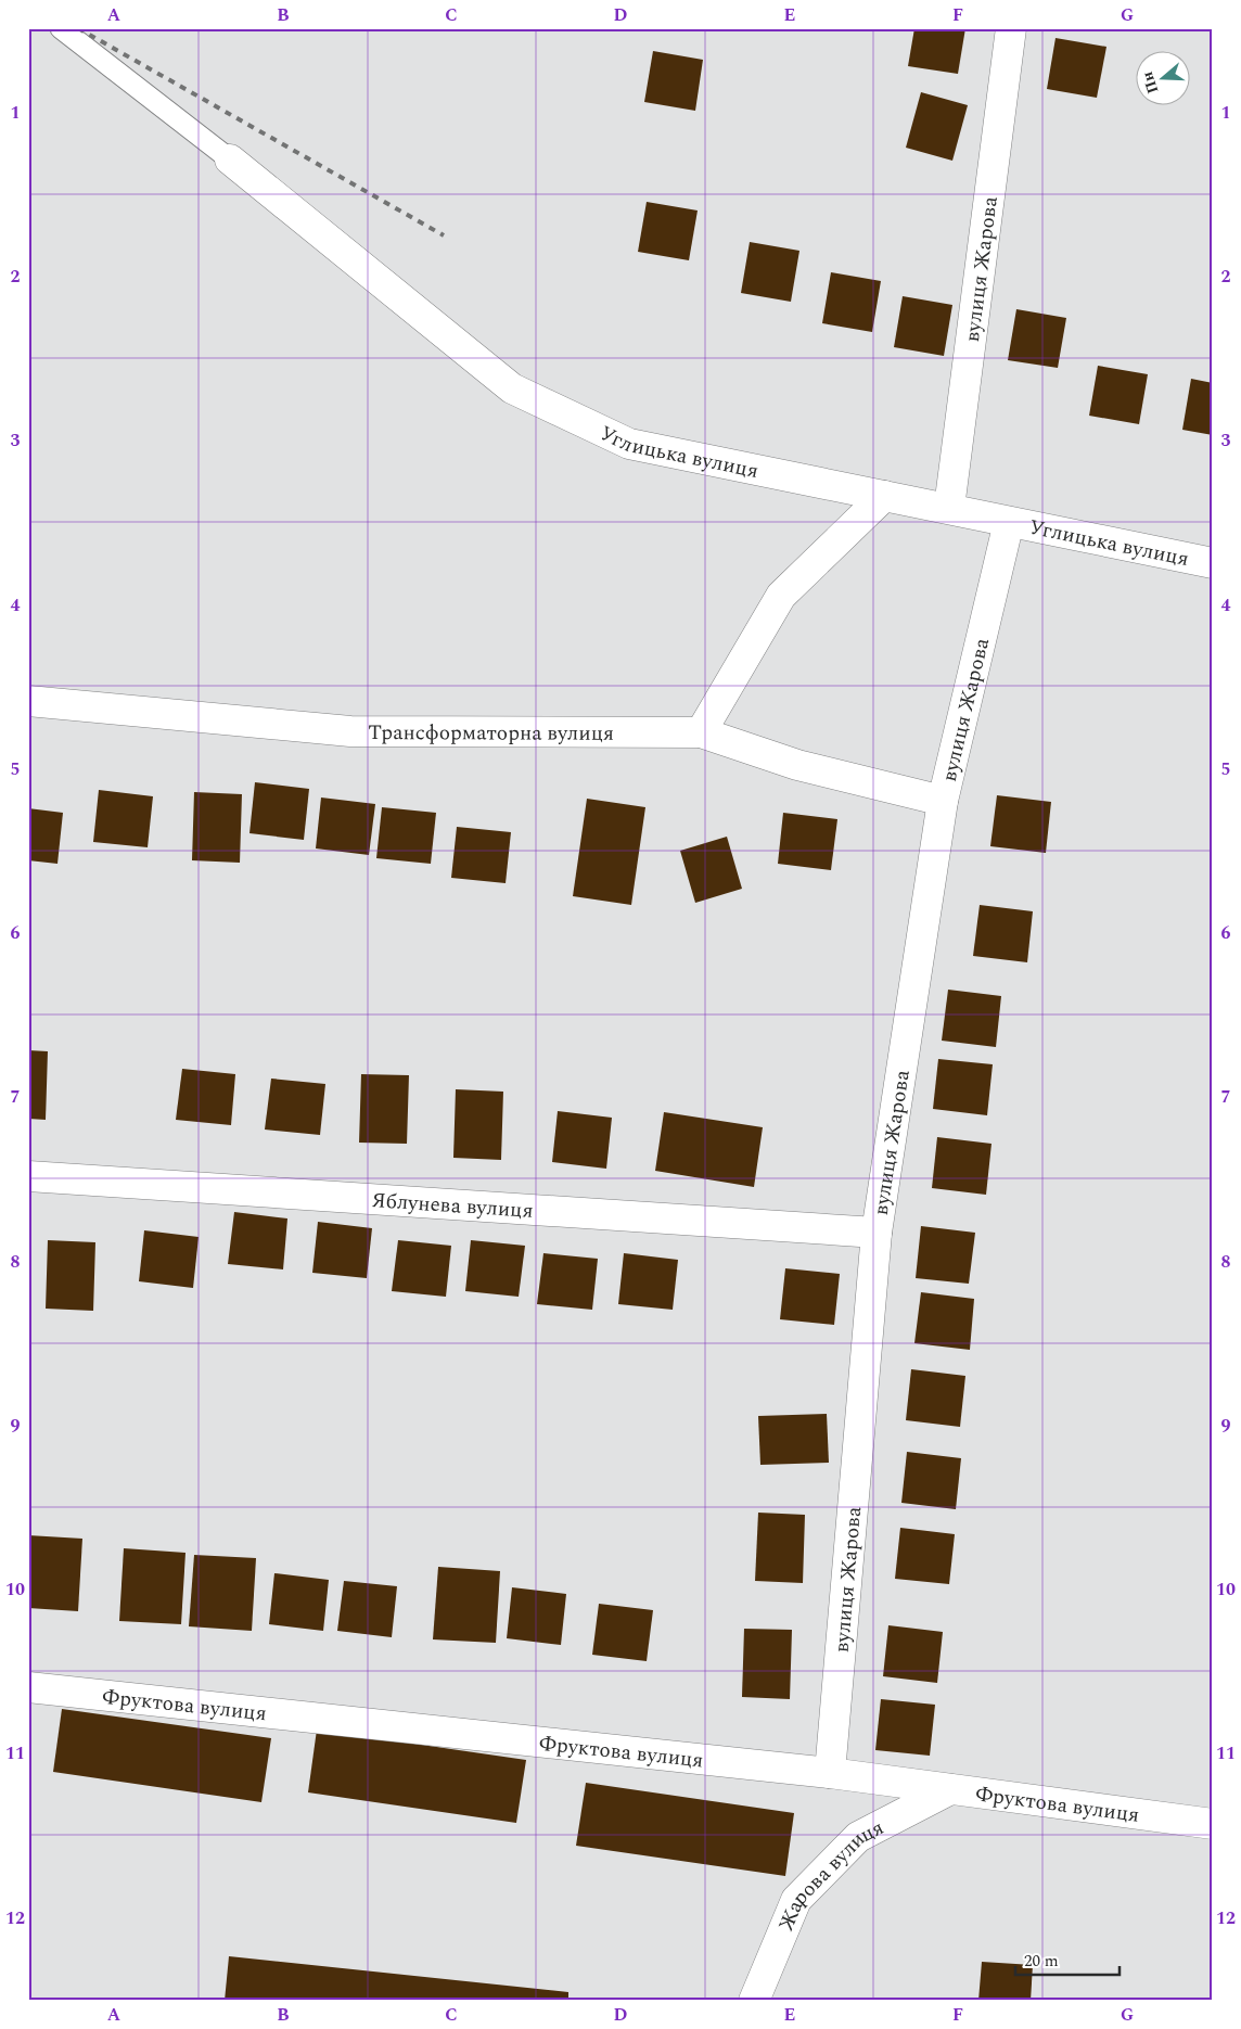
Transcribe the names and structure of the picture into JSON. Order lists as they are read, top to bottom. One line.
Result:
{"streets":{"street":["вулиця Жарова","Углицька вулиця","Трансформаторна вулиця","Яблунева вулиця","Фруктова вулиця","Жарова вулиця"]},"crossings":[["вулиця Жарова","Углицька вулиця"],["вулиця Жарова","Трансформаторна вулиця"],["вулиця Жарова","Яблунева вулиця"],["вулиця Жарова","Фруктова вулиця"],["Фруктова вулиця","Жарова вулиця"]],"scale_bar":"20 m","north":"left","grid":{"columns":["A","B","C","D","E","F","G"],"rows":["1","2","3","4","5","6","7","8","9","10","11","12"]}}
